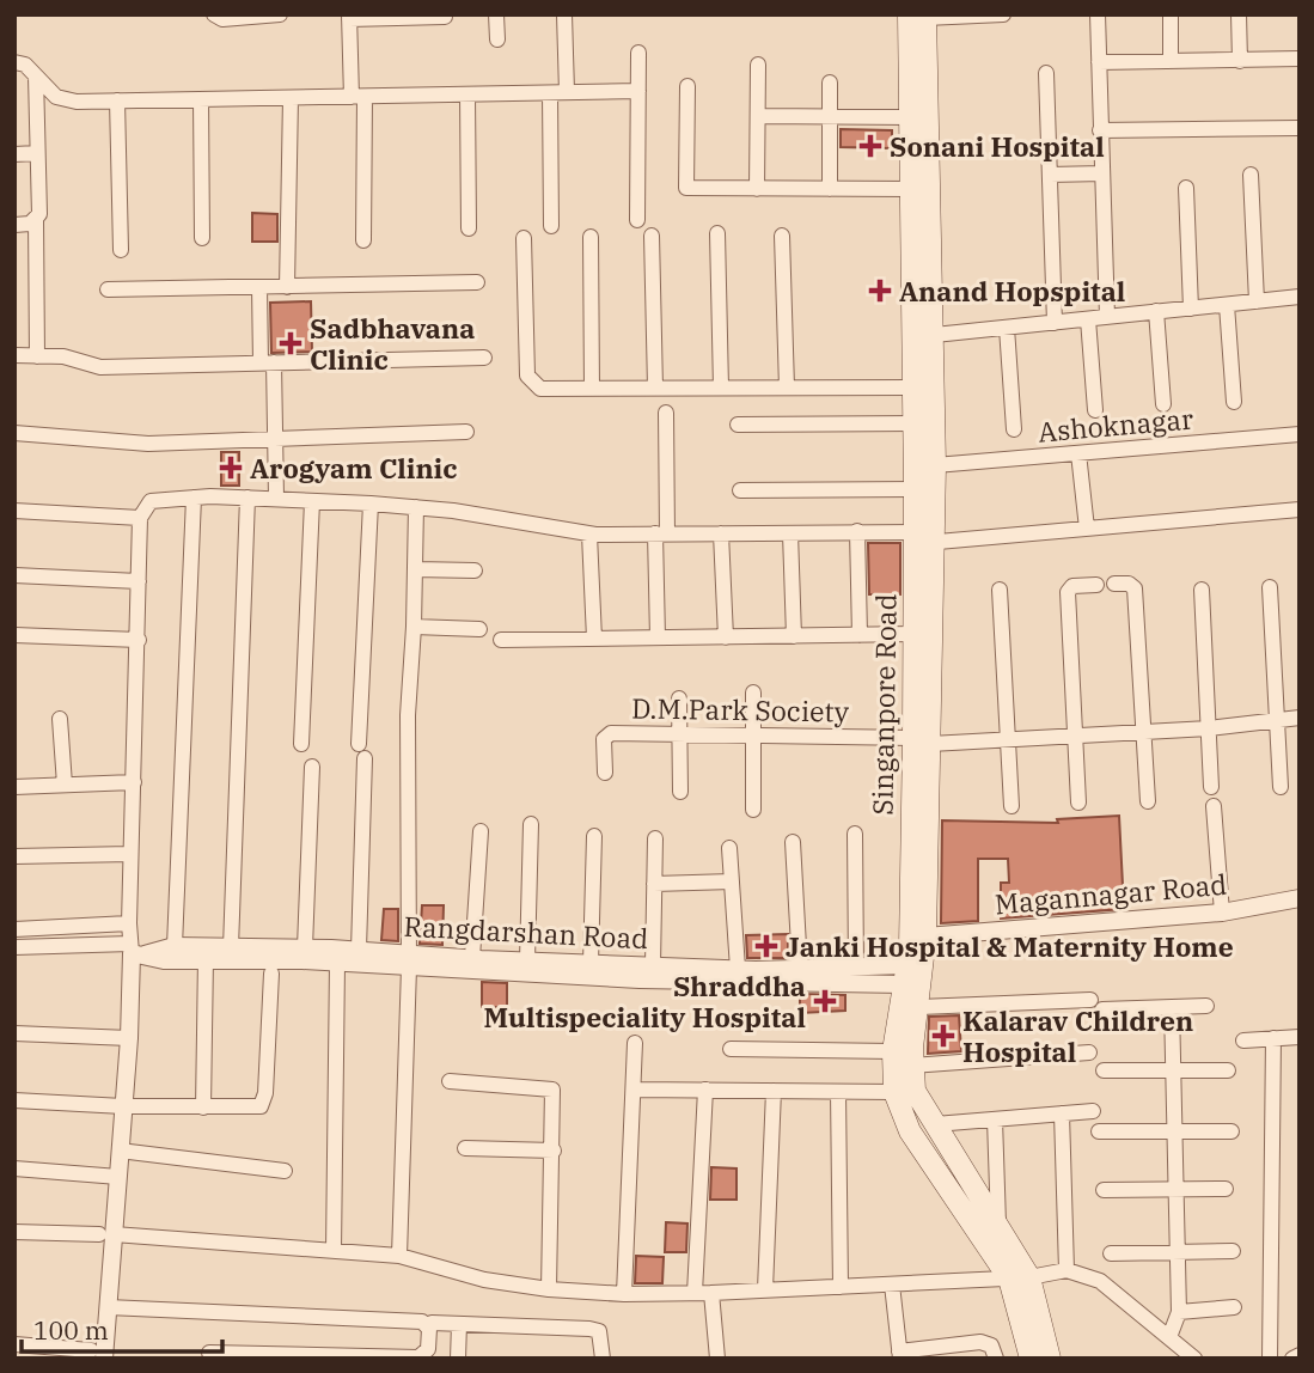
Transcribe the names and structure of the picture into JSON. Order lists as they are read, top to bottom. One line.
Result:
{"streets":{"main road":["Singanpore Road"],"street":["Ashoknagar","D.M.Park Society","Magannagar Road","Rangdarshan Road"]},"crossings":[["Ashoknagar","Singanpore Road"],["Singanpore Road","D.M.Park Society"],["Singanpore Road","Magannagar Road"],["Singanpore Road","Rangdarshan Road"]],"places":{"health":["Sonani Hospital","Anand Hopspital","Sadbhavana Clinic","Arogyam Clinic","Janki Hospital & Maternity Home","Shraddha Multispeciality Hospital","Kalarav Children Hospital"]},"scale_bar":"100 m"}
